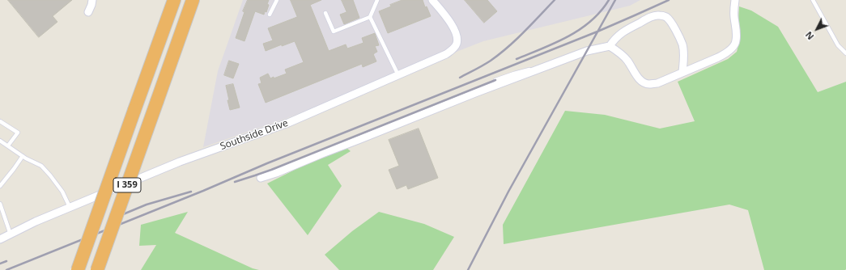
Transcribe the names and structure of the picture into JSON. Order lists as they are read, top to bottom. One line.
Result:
{"streets":{"highway":["I 359"],"street":["Southside Drive"]},"north":"bottom left"}
